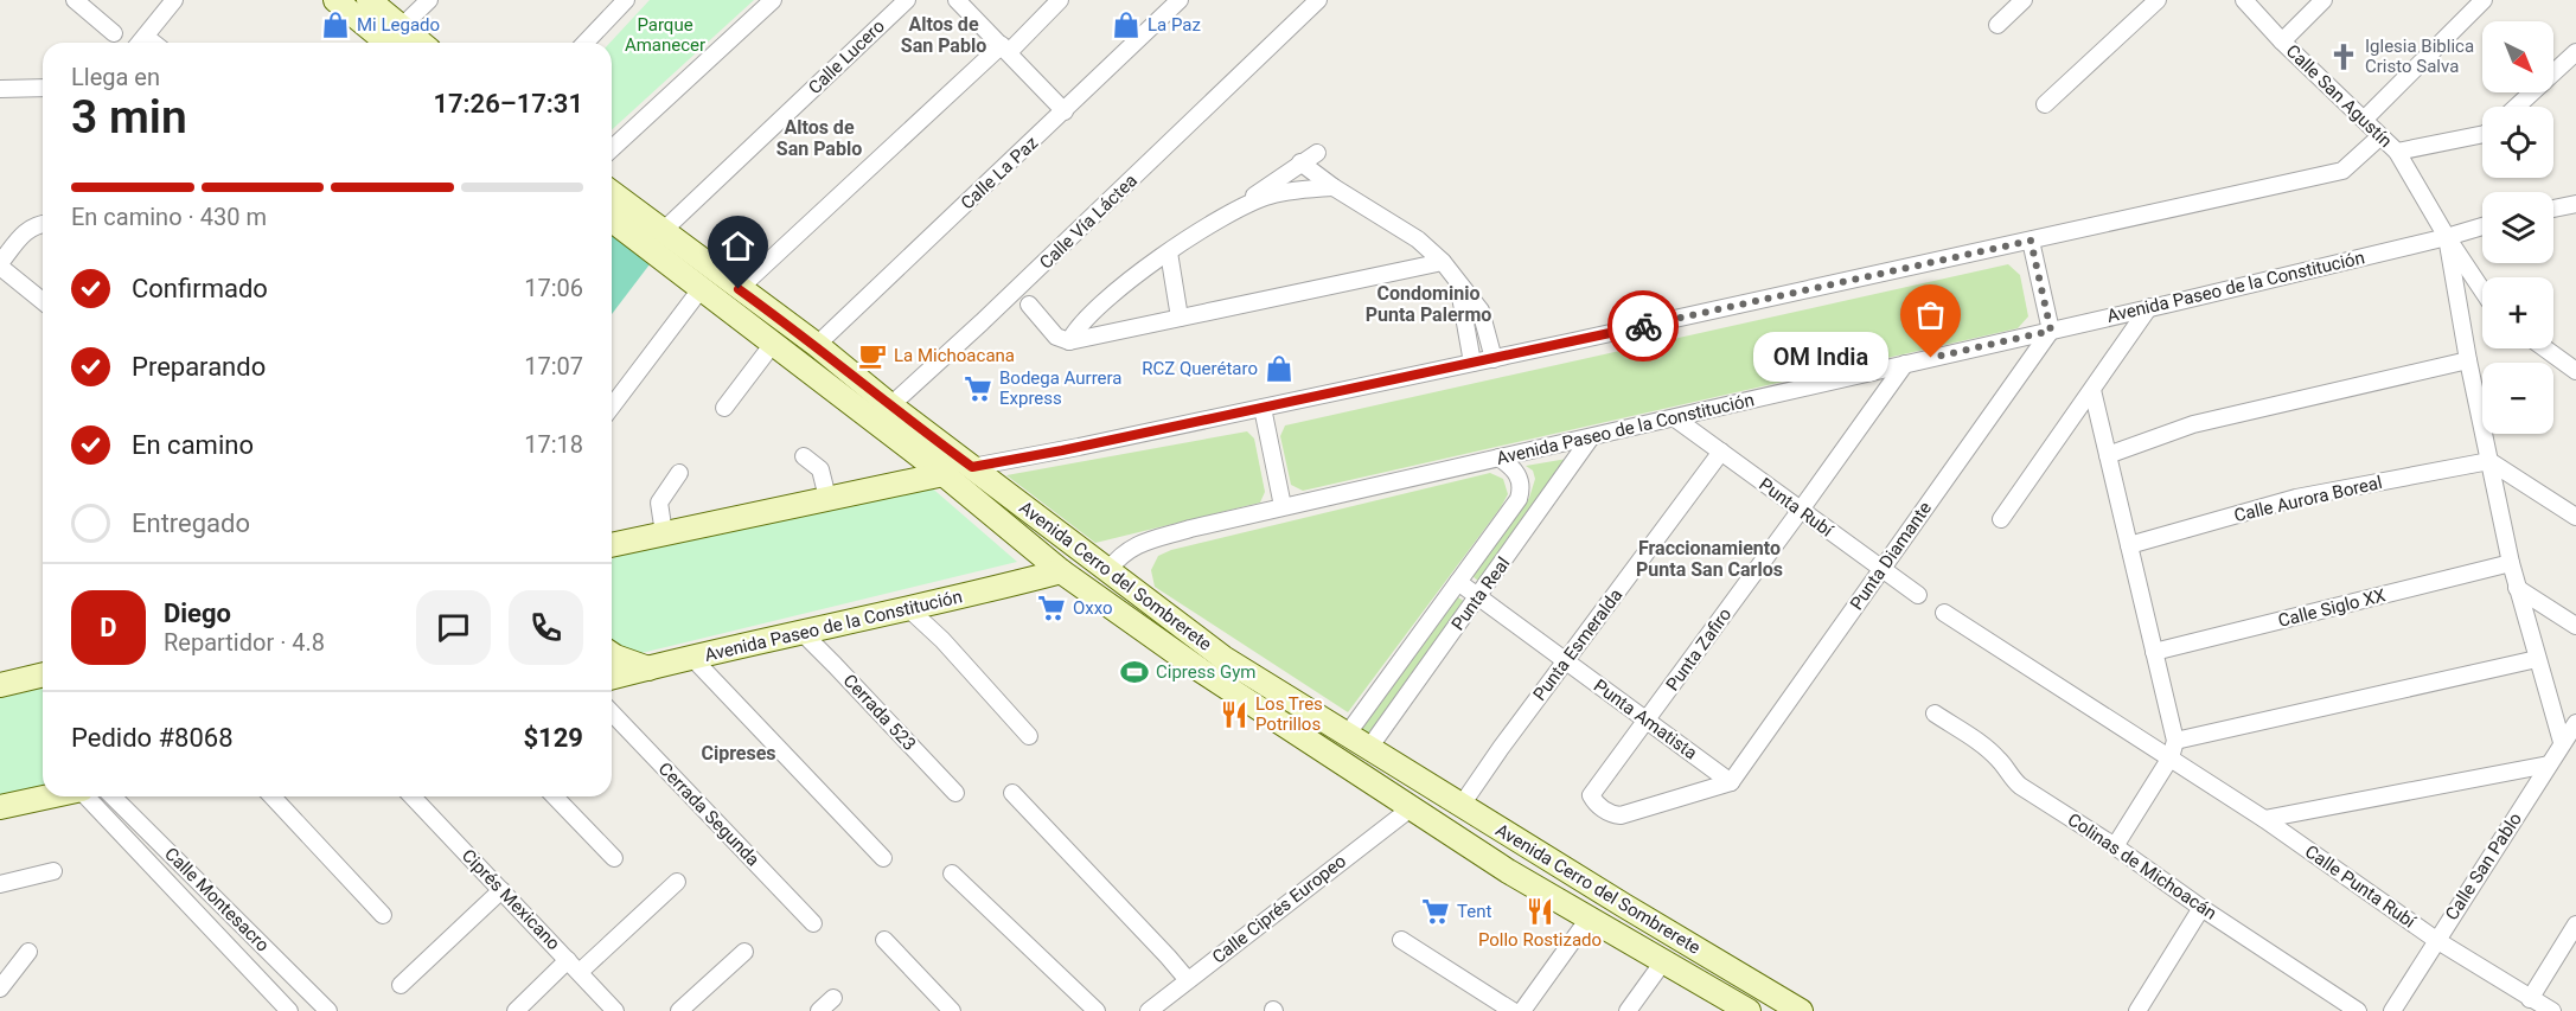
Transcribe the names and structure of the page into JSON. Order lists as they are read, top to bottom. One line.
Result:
{"streets":{"main road":["Avenida Paseo de la Constitución","Avenida Cerro del Sombrerete"],"street":["Calle Lucero","Calle San Agustín","Calle La Paz","Calle Vía Láctea","Calle Aurora Boreal","Punta Rubí","Punta Diamante","Punta Real","Calle Siglo XX","Punta Esmeralda","Punta Zafiro","Cerrada 523","Punta Amatista","Cerrada Segunda","Colinas de Michoacán","Calle San Pablo","Calle Punta Rubí","Calle Montesacro","Ciprés Mexicano","Calle Ciprés Europeo"]},"crossings":[["Calle Lucero","Avenida Cerro del Sombrerete"],["Calle San Agustín","Avenida Paseo de la Constitución"],["Calle La Paz","Avenida Cerro del Sombrerete"],["Calle Vía Láctea","Avenida Cerro del Sombrerete"],["Avenida Paseo de la Constitución","Punta Rubí"],["Avenida Paseo de la Constitución","Punta Diamante"],["Avenida Paseo de la Constitución","Avenida Cerro del Sombrerete"],["Avenida Paseo de la Constitución","Punta Real"],["Avenida Paseo de la Constitución","Punta Zafiro"],["Avenida Paseo de la Constitución","Cerrada 523"],["Punta Rubí","Punta Diamante"],["Punta Rubí","Punta Esmeralda"],["Punta Rubí","Punta Zafiro"],["Punta Diamante","Punta Zafiro"],["Punta Diamante","Punta Amatista"],["Avenida Cerro del Sombrerete","Punta Real"],["Avenida Cerro del Sombrerete","Punta Esmeralda"],["Avenida Cerro del Sombrerete","Calle Ciprés Europeo"],["Punta Real","Punta Amatista"],["Punta Esmeralda","Punta Amatista"],["Punta Zafiro","Punta Amatista"],["Calle San Pablo","Calle Punta Rubí"]],"districts":["Altos de San Pablo","Altos de San Pablo","Condominio Punta Palermo","Fraccionamiento Punta San Carlos","Cipreses"],"parks":["Parque Amanecer"],"places":{"shop":["Mi Legado","La Paz","RCZ Querétaro"],"church":["Iglesia Biblica Cristo Salva"],"cafe":["La Michoacana"],"other":["OM India"],"supermarket":["Bodega Aurrera Express","Oxxo","Tent"],"sports":["Cipress Gym"],"restaurant":["Los Tres Potrillos","Pollo Rostizado"]},"north":"bottom right","page":{"map_buttons":["+","−"],"heading":["3 min","Llega en","17:26–17:31"],"panel":["Diego","Repartidor · 4.8","Pedido #8068","$129"],"bar":"En camino · 430 m","list":[["Confirmado","17:06"],["Preparando","17:07"],["En camino","17:18"],"Entregado"],"bubble":"OM India","round":"D"}}
